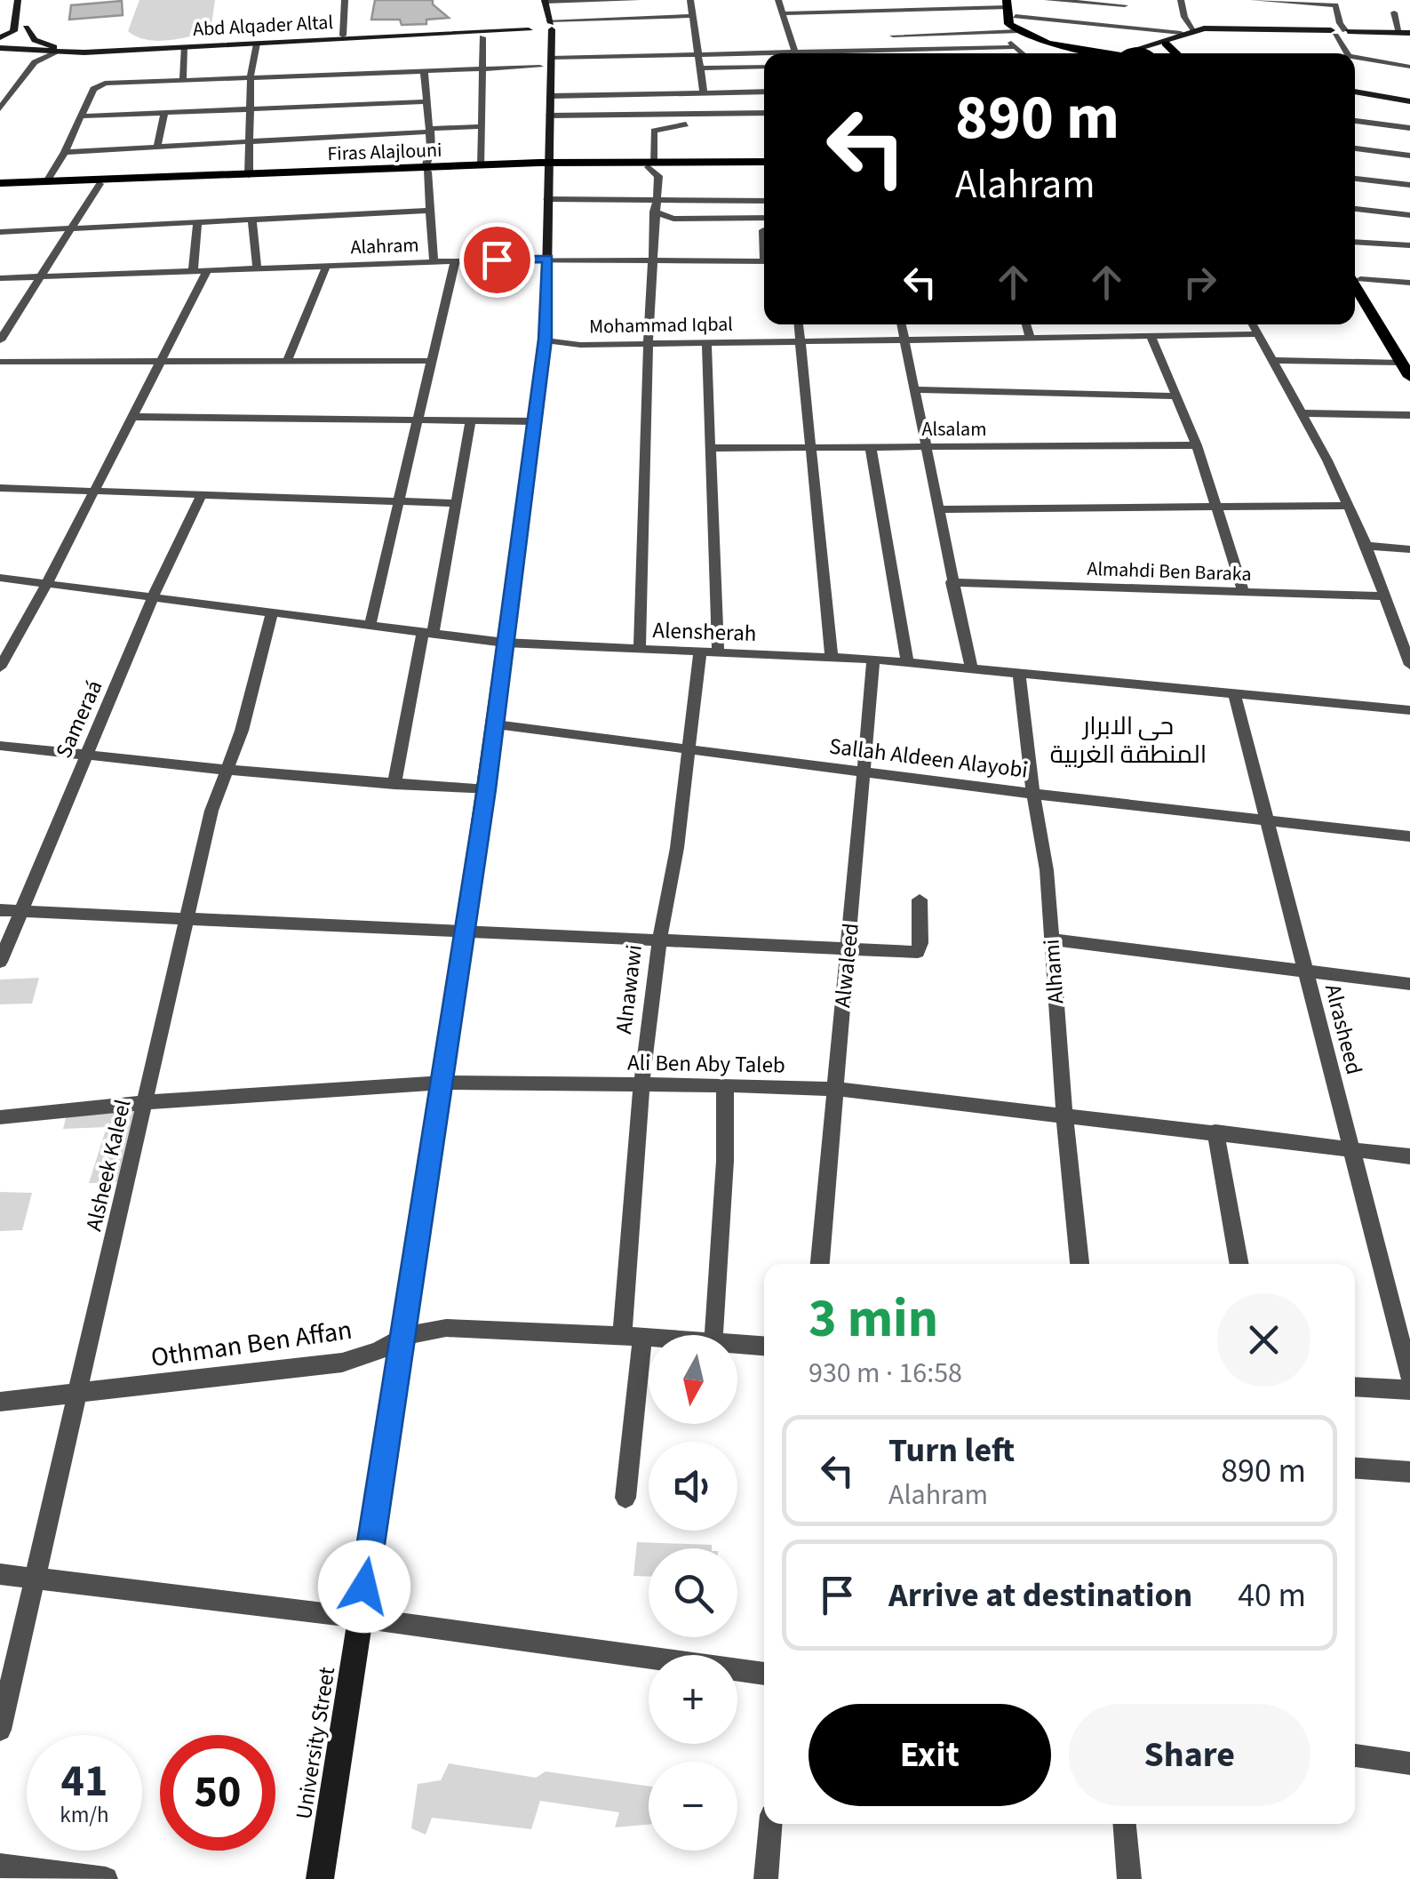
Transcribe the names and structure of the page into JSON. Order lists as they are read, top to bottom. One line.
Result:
{"streets":{"main road":["Abd Alqader Altal","Firas Alajlouni","University Street"],"street":["Alahram","Mohammad Iqbal","Alsalam","Almahdi Ben Baraka","Alensherah","Sameraá","Sallah Aldeen Alayobi","Alwaleed","Alhami","Alnawawi","Alrasheed","Ali Ben Aby Taleb","Alsheek Kaleel","Othman Ben Affan"]},"crossings":[["Abd Alqader Altal","University Street"],["Firas Alajlouni","University Street"],["Alahram","University Street"],["Mohammad Iqbal","University Street"],["Alensherah","Sameraá"],["Alensherah","Alwaleed"],["Alensherah","Alhami"],["Alensherah","Alnawawi"],["Alensherah","Alrasheed"],["Alensherah","Alsheek Kaleel"],["Alensherah","University Street"],["Sallah Aldeen Alayobi","Alwaleed"],["Sallah Aldeen Alayobi","Alhami"],["Sallah Aldeen Alayobi","Alnawawi"],["Sallah Aldeen Alayobi","Alrasheed"],["Sallah Aldeen Alayobi","University Street"],["Alwaleed","Ali Ben Aby Taleb"],["Alhami","Ali Ben Aby Taleb"],["Alnawawi","Ali Ben Aby Taleb"],["Alnawawi","Othman Ben Affan"],["Alrasheed","Ali Ben Aby Taleb"],["Ali Ben Aby Taleb","Alsheek Kaleel"],["Ali Ben Aby Taleb","University Street"],["Alsheek Kaleel","Othman Ben Affan"],["Othman Ben Affan","University Street"]],"districts":["حي الابرار المنطقة الغربية"],"north":"bottom","page":{"turn":["890 m","Alahram"],"heading":["3 min","930 m · 16:58"],"map_buttons":["+","−"],"list":[{"name":"Turn left","note":"Alahram","value":"890 m"},{"name":"Arrive at destination","value":"40 m"}],"buttons":["Exit","Share"],"speed":"41 km/h","limit":"50"}}
